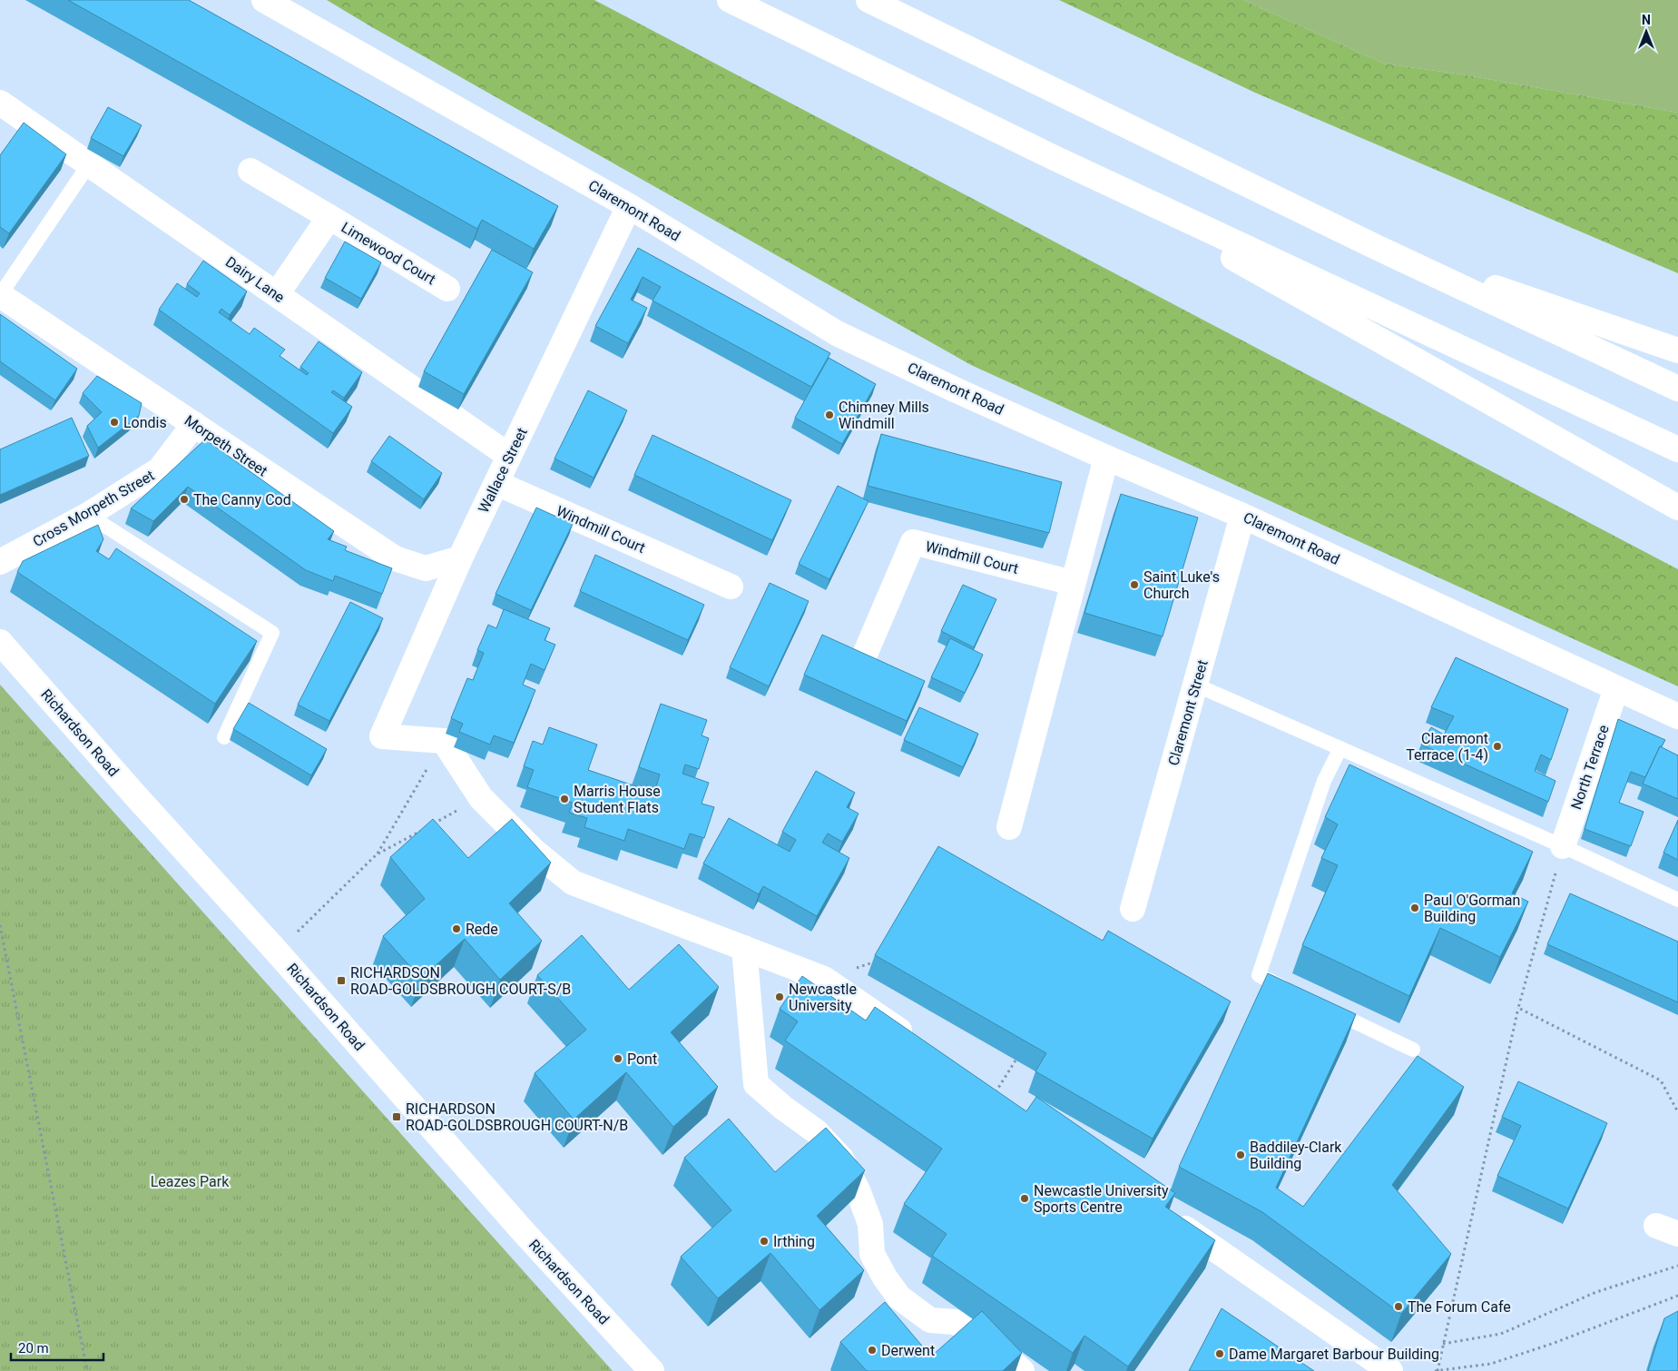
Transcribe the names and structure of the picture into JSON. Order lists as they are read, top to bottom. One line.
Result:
{"streets":{"main road":["Claremont Road","Limewood Court","Dairy Lane","Morpeth Street","Wallace Street","Cross Morpeth Street","Windmill Court","Claremont Street","Richardson Road","North Terrace"]},"crossings":[["Claremont Road","Wallace Street"],["Claremont Road","Claremont Street"],["Claremont Road","North Terrace"],["Limewood Court","Dairy Lane"],["Dairy Lane","Wallace Street"],["Morpeth Street","Wallace Street"],["Morpeth Street","Cross Morpeth Street"],["Wallace Street","Windmill Court"]],"parks":["Leazes Park"],"places":{"other":["Chimney Mills Windmill","Londis","The Canny Cod","Saint Luke's Church","Claremont Terrace (1-4)","Marris House Student Flats","Paul O'Gorman Building","Rede","Newcastle University","Pont","Baddiley-Clark Building","Newcastle University Sports Centre","Irthing","The Forum Cafe","Derwent","Dame Margaret Barbour Building"],"transit":["RICHARDSON ROAD-GOLDSBROUGH COURT-S/B","RICHARDSON ROAD-GOLDSBROUGH COURT-N/B"]},"scale_bar":"20 m","north":"top"}
